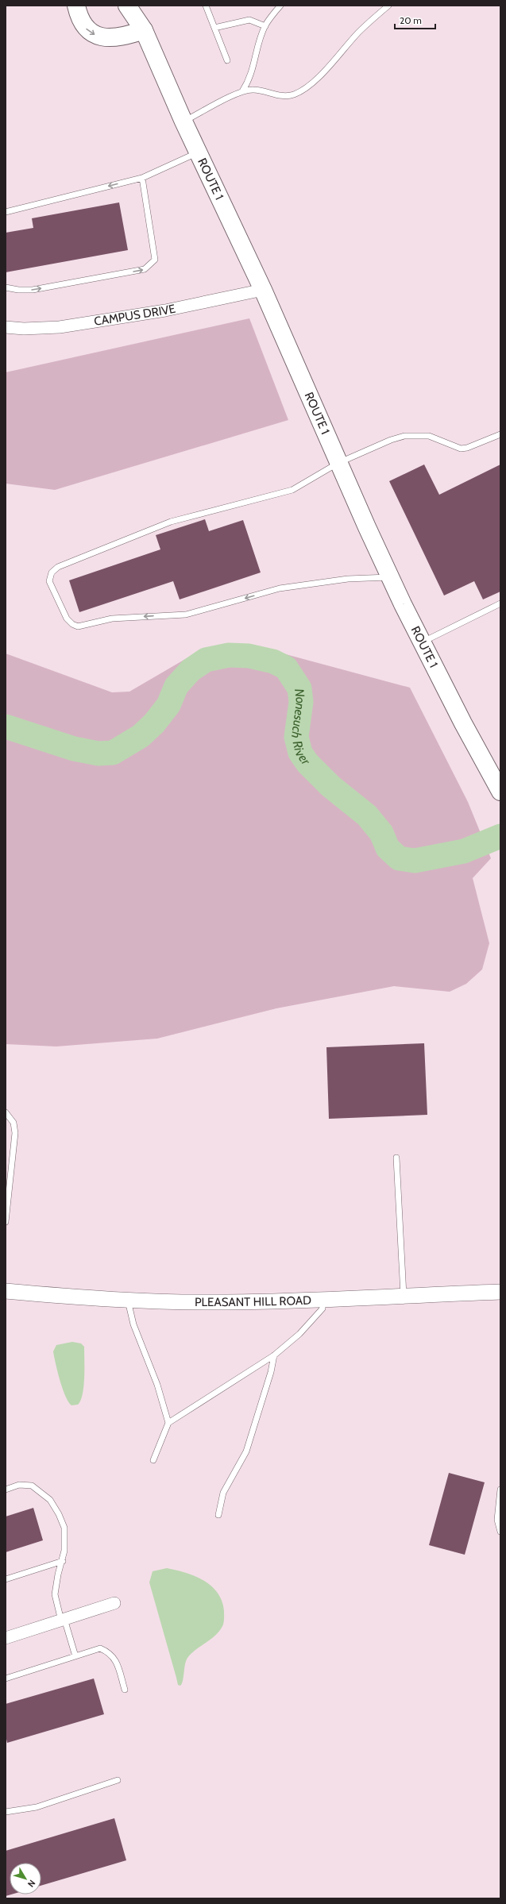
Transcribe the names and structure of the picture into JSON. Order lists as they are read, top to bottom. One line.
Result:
{"streets":{"main road":["ROUTE 1"],"street":["CAMPUS DRIVE","PLEASANT HILL ROAD"]},"crossings":[["ROUTE 1","CAMPUS DRIVE"]],"water":["Nonesuch River"],"scale_bar":"20 m","north":"bottom right"}
